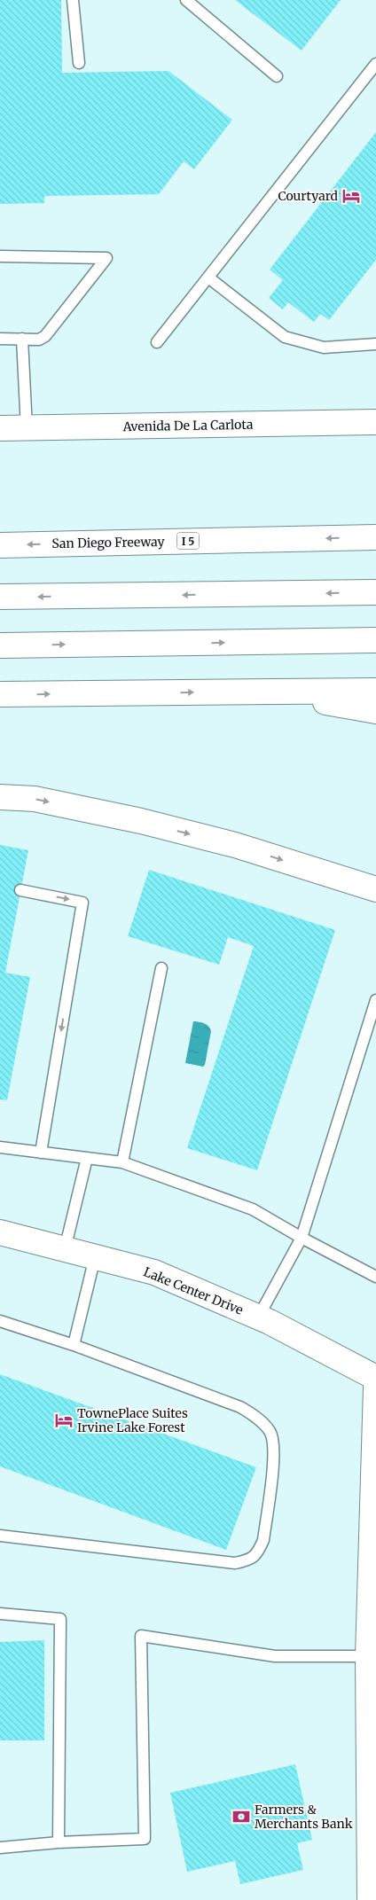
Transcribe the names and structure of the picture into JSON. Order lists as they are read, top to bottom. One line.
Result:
{"streets":{"main road":["Avenida De La Carlota","I 5","San Diego Freeway","Lake Center Drive"]},"places":{"hotel":["Courtyard","TownePlace Suites Irvine Lake Forest"],"bank":["Farmers & Merchants Bank"]}}
